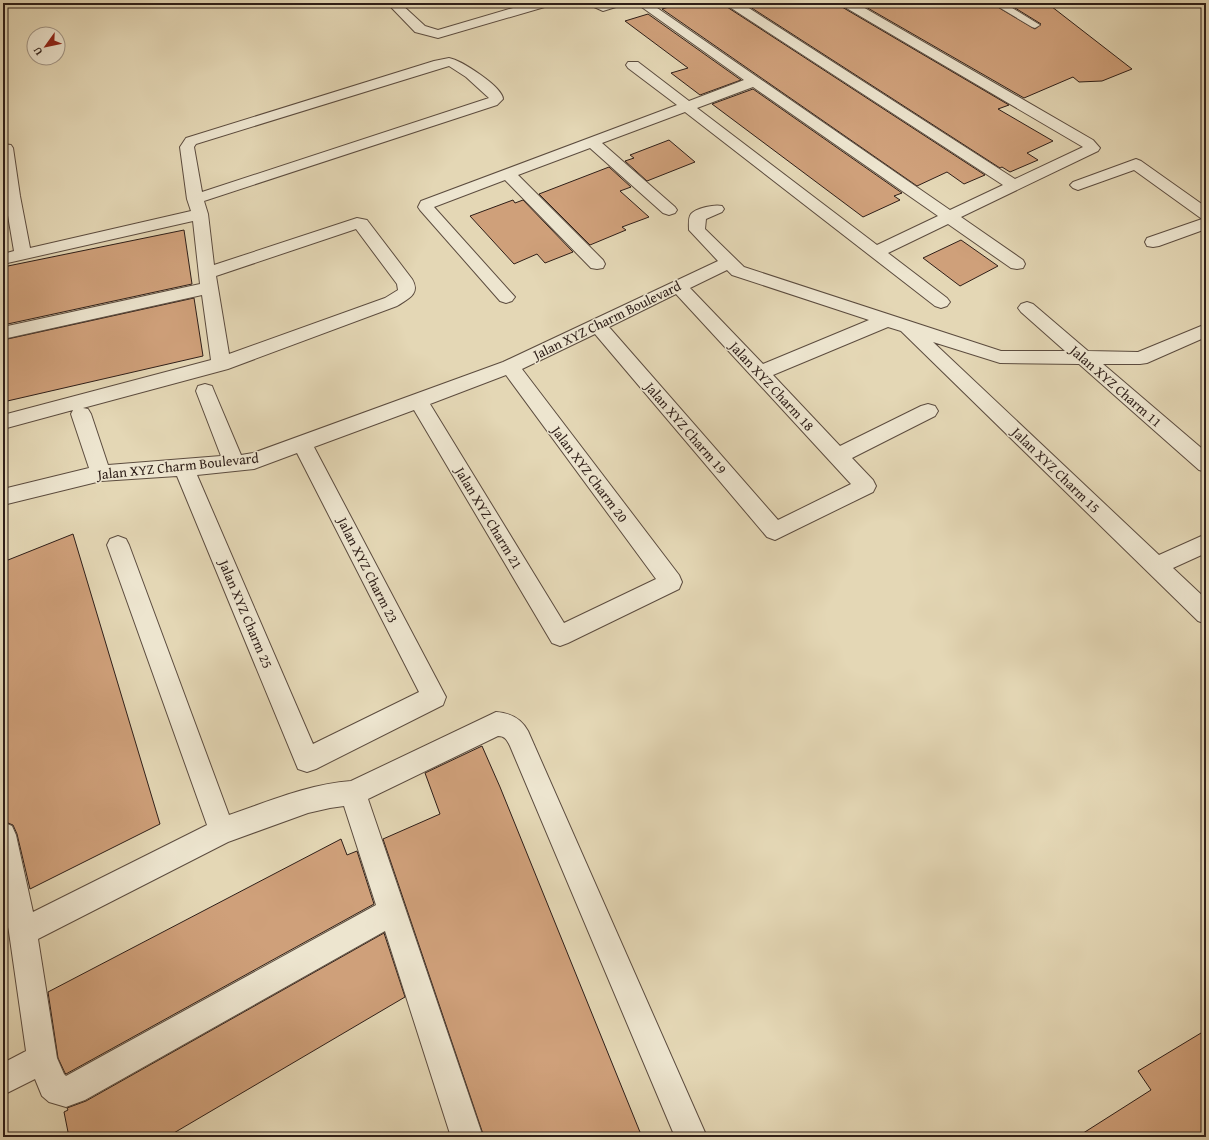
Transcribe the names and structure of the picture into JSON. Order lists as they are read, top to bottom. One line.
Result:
{"streets":{"street":["Jalan XYZ Charm Boulevard","Jalan XYZ Charm 18","Jalan XYZ Charm 11","Jalan XYZ Charm 19","Jalan XYZ Charm 15","Jalan XYZ Charm 20","Jalan XYZ Charm 21","Jalan XYZ Charm 23","Jalan XYZ Charm 25"]},"crossings":[["Jalan XYZ Charm Boulevard","Jalan XYZ Charm 18"],["Jalan XYZ Charm Boulevard","Jalan XYZ Charm 19"],["Jalan XYZ Charm Boulevard","Jalan XYZ Charm 20"],["Jalan XYZ Charm Boulevard","Jalan XYZ Charm 21"],["Jalan XYZ Charm Boulevard","Jalan XYZ Charm 23"],["Jalan XYZ Charm Boulevard","Jalan XYZ Charm 25"],["Jalan XYZ Charm 18","Jalan XYZ Charm 19"],["Jalan XYZ Charm 20","Jalan XYZ Charm 21"],["Jalan XYZ Charm 23","Jalan XYZ Charm 25"]],"north":"bottom left"}
